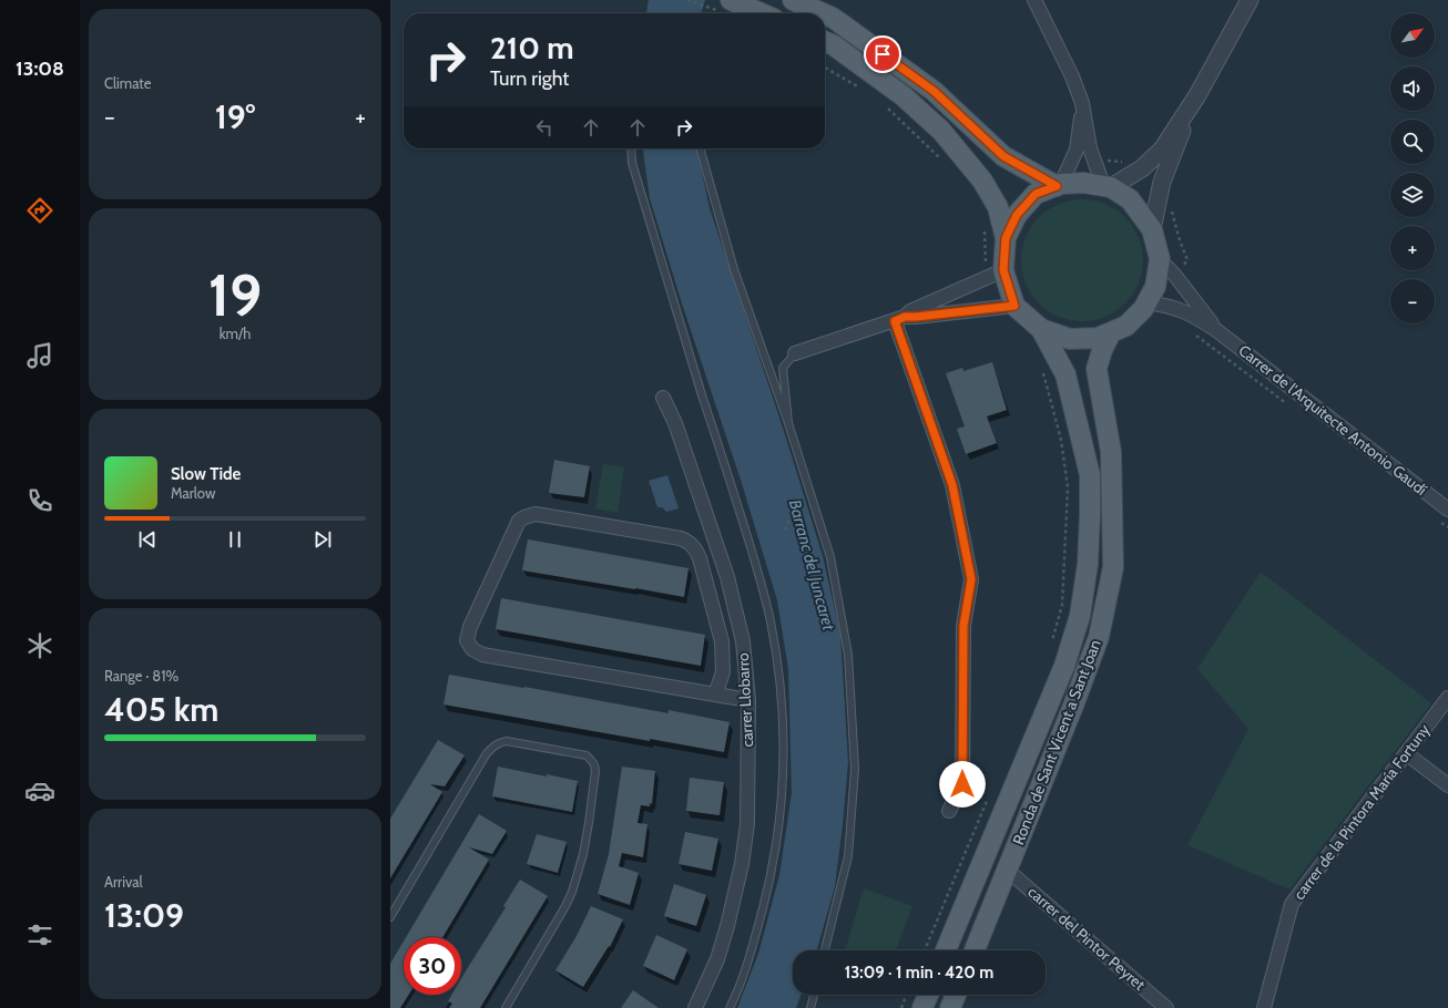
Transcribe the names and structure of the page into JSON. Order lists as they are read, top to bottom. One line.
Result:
{"streets":{"main road":["Ronda de Sant Vicent a Sant Joan"],"street":["Carrer de l'Arquitecte Antonio Gaudí","carrer Llobarro","carrer de la Pintora María Fortuny","carrer del Pintor Peyret"]},"crossings":[["Carrer de l'Arquitecte Antonio Gaudí","Ronda de Sant Vicent a Sant Joan"],["Ronda de Sant Vicent a Sant Joan","carrer del Pintor Peyret"]],"water":["Barranc del Juncaret"],"north":"top right","page":{"tabs":"13:08","tile":["Climate",["19","km/h"],["Range · 81%","405 km"],["Arrival","13:09"]],"map_buttons":["+","−"],"turn":["210 m","Turn right"],"heat":["−","19°","+"],"song":["Slow Tide","Marlow"],"limit":"30","trip":"13:09 · 1 min · 420 m"}}
